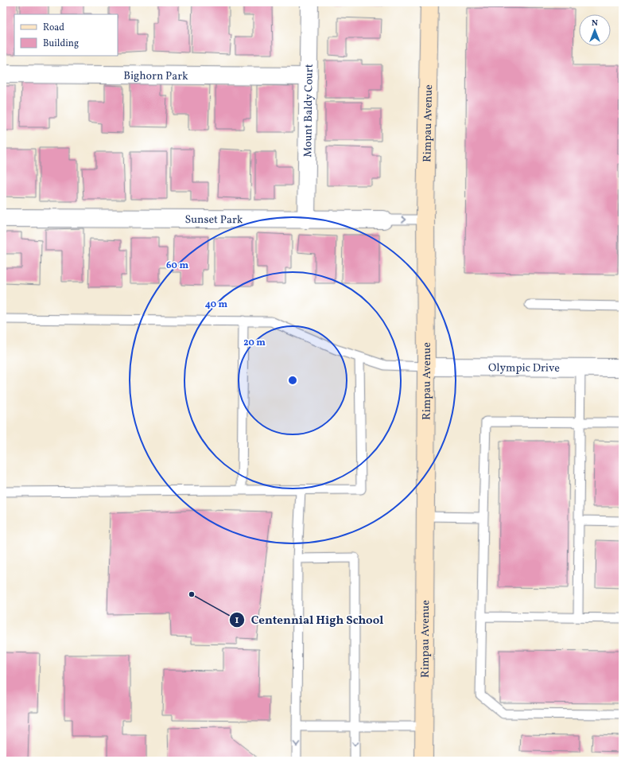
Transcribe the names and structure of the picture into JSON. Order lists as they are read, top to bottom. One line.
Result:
{"streets":{"main road":["Rimpau Avenue"],"street":["Bighorn Park","Mount Baldy Court","Sunset Park","Olympic Drive"]},"crossings":[["Bighorn Park","Mount Baldy Court"],["Mount Baldy Court","Sunset Park"],["Rimpau Avenue","Sunset Park"],["Rimpau Avenue","Olympic Drive"]],"places":["Centennial High School"],"legend":["Road","Building"],"north":"top","rings":["60 m","40 m","20 m"]}
